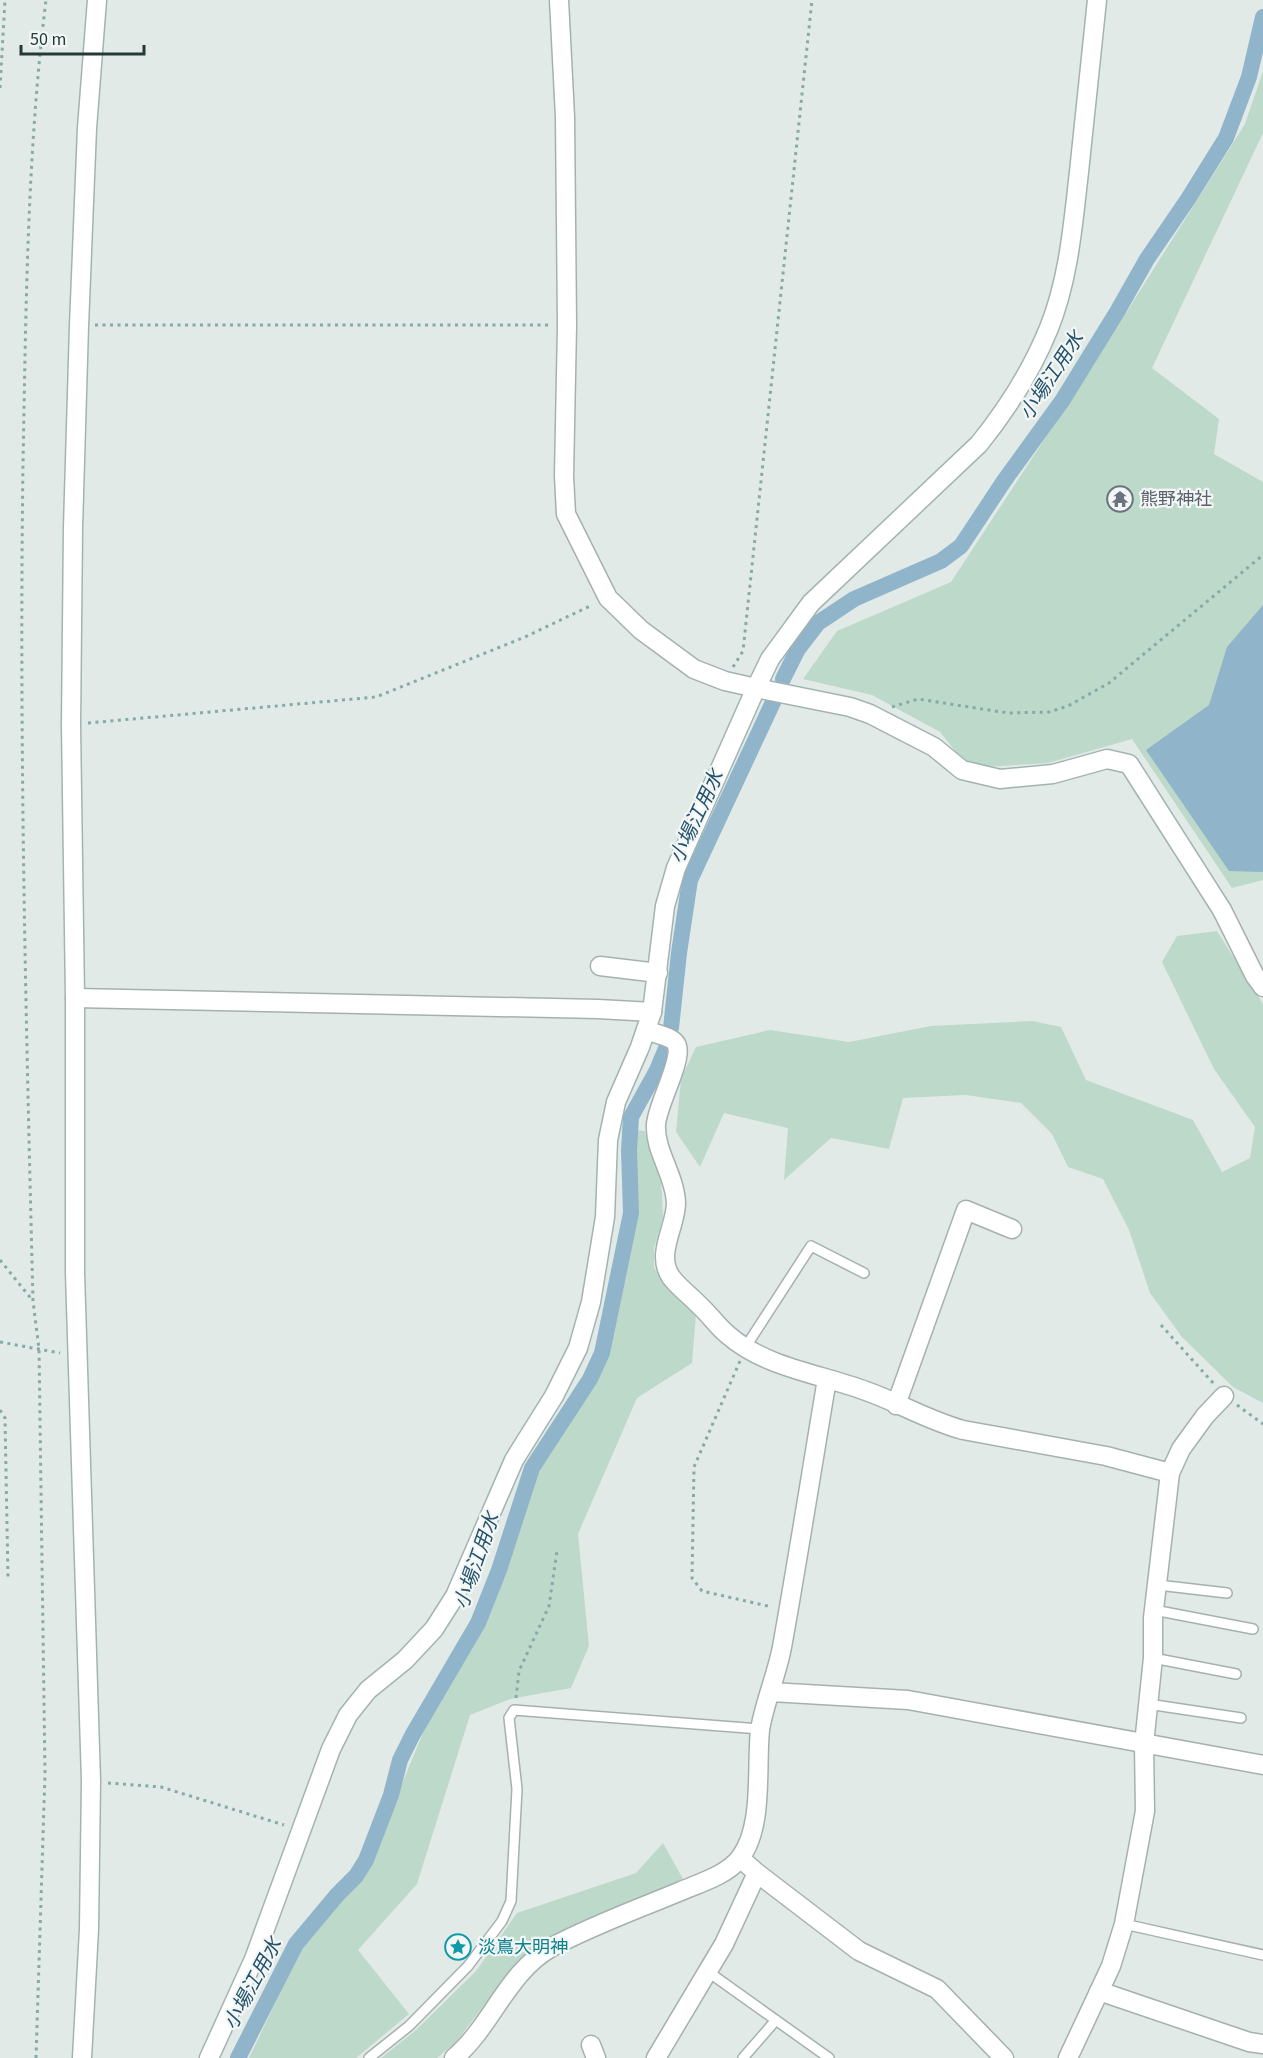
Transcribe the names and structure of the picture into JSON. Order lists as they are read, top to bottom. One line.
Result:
{"water":["小場江用水"],"places":{"temple":["熊野神社"],"place":["淡嶌大明神"]},"scale_bar":"50 m"}
